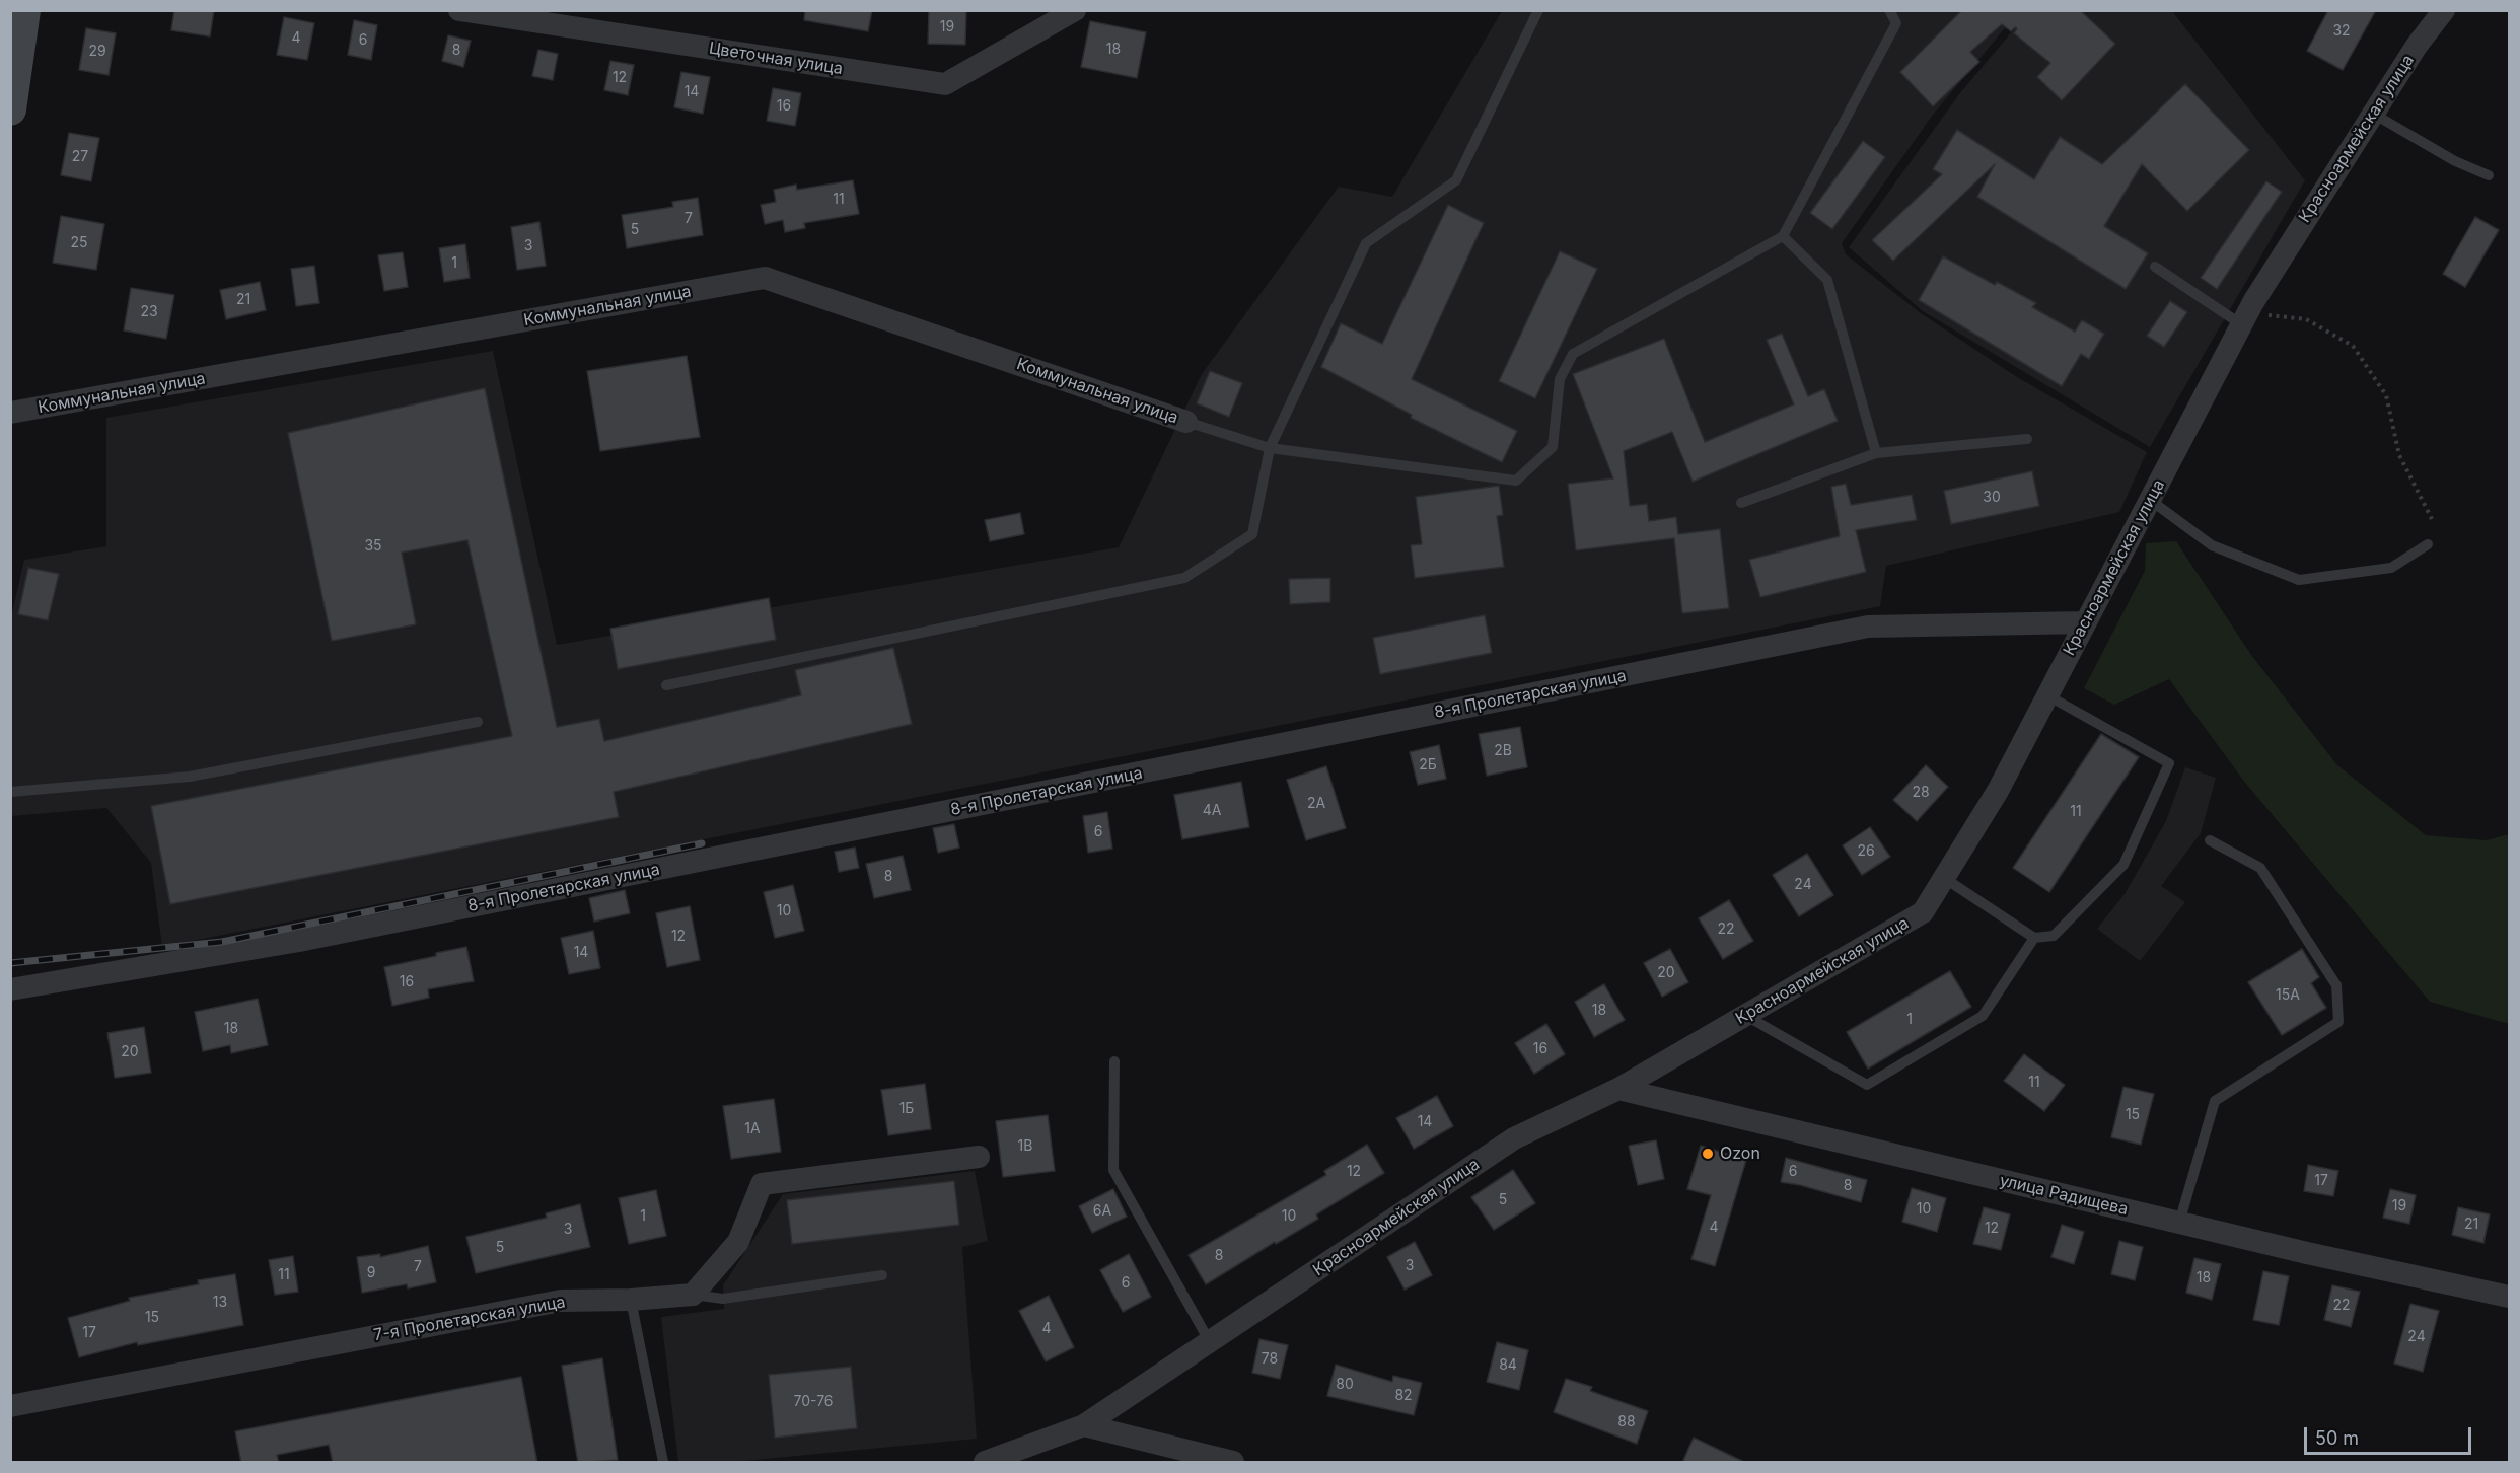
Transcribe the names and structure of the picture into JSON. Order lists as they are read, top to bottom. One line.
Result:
{"streets":{"street":["Цветочная улица","Красноармейская улица","Коммунальная улица","8-я Пролетарская улица","улица Радищева","7-я Пролетарская улица"]},"crossings":[["Красноармейская улица","8-я Пролетарская улица"],["Красноармейская улица","улица Радищева"]],"places":["Ozon"],"house_numbers":["19","32","4","6","18","8","29","12","14","16","27","11","7","5","25","3","1","21","23","30","35","2В","2Б","28","2А","4А","11","6","26","8","24","10","22","12","14","20","16","15А","18","1","18","16","20","11","1Б","15","14","1А","1В","12","6","17","8","5","19","10","6А","1","10","21","4","12","3","5","8","3","7","9","11","18","6","13","22","15","4","17","24","78","84","80","82","70-76","88"],"scale_bar":"50 m"}
